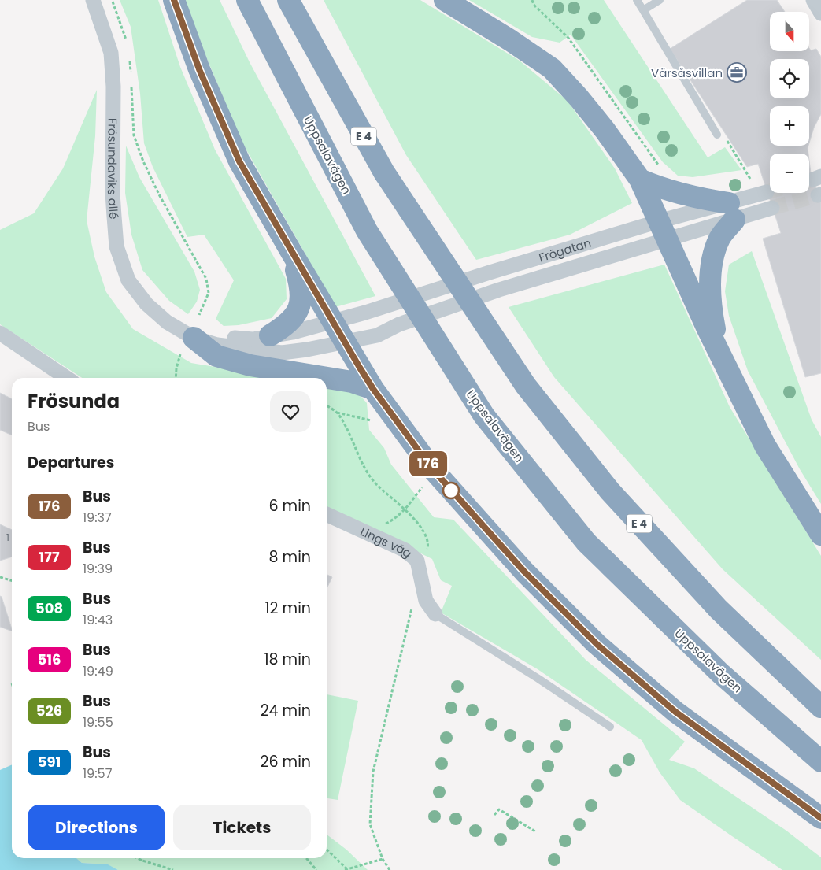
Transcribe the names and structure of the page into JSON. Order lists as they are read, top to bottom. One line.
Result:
{"streets":{"highway":["E 4","Uppsalavägen"],"street":["Frösundaviks allé","Frögatan","Lings väg"]},"crossings":[["Frösundaviks allé","Frögatan"]],"places":{"office":["Värsåsvillan"]},"lines":["bus line 176"],"house_numbers":["1"],"north":"bottom","page":{"on_map":"176","map_buttons":["+","−"],"heading":[["Frösunda","Bus"],"Departures"],"list":[{"mark":"176","name":"Bus","note":"19:37","value":"6 min"},{"mark":"177","name":"Bus","note":"19:39","value":"8 min"},{"mark":"508","name":"Bus","note":"19:43","value":"12 min"},{"mark":"516","name":"Bus","note":"19:49","value":"18 min"},{"mark":"526","name":"Bus","note":"19:55","value":"24 min"},{"mark":"591","name":"Bus","note":"19:57","value":"26 min"}],"buttons":["Directions","Tickets"]}}
